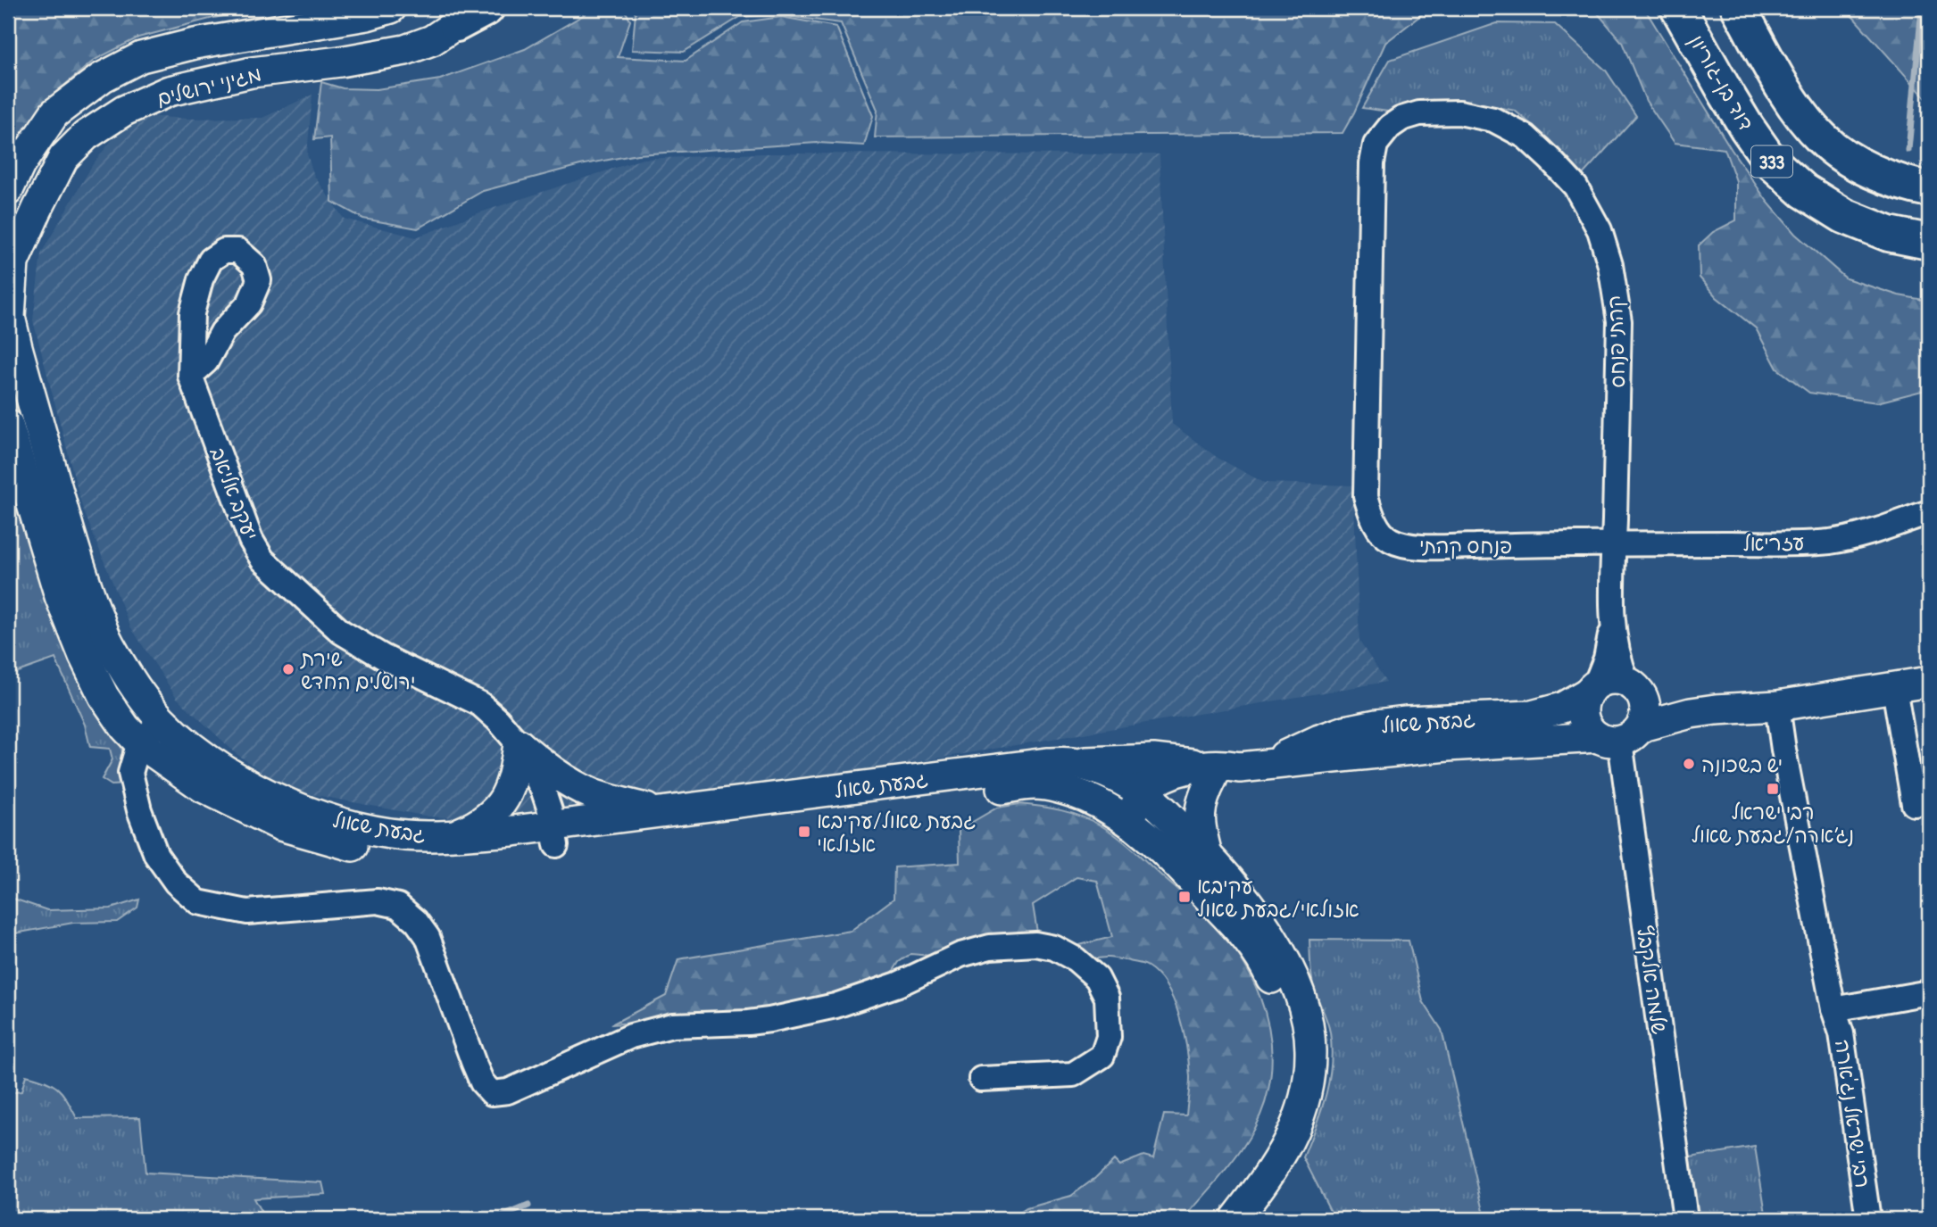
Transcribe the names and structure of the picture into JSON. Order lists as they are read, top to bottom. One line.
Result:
{"streets":{"main road":["דוד בן-גוריון","333"],"street":["מגיני ירושלים","קהתי פנחס","יעקב אליאב","עזריאל","פנחס קהתי","גבעת שאול","שלמה אלקבץ","רבי ישראל נג'ארה"]},"crossings":[["מגיני ירושלים","גבעת שאול"],["קהתי פנחס","עזריאל"],["קהתי פנחס","פנחס קהתי"],["יעקב אליאב","גבעת שאול"],["עזריאל","פנחס קהתי"],["גבעת שאול","שלמה אלקבץ"],["גבעת שאול","רבי ישראל נג'ארה"]],"places":{"other":["שירת ירושלים החדש","יש בשכונה"],"transit":["רבי ישראל נג׳ארה/גבעת שאול","גבעת שאול/עקיבא אזולאי","עקיבא אזולאי/גבעת שאול"]}}
